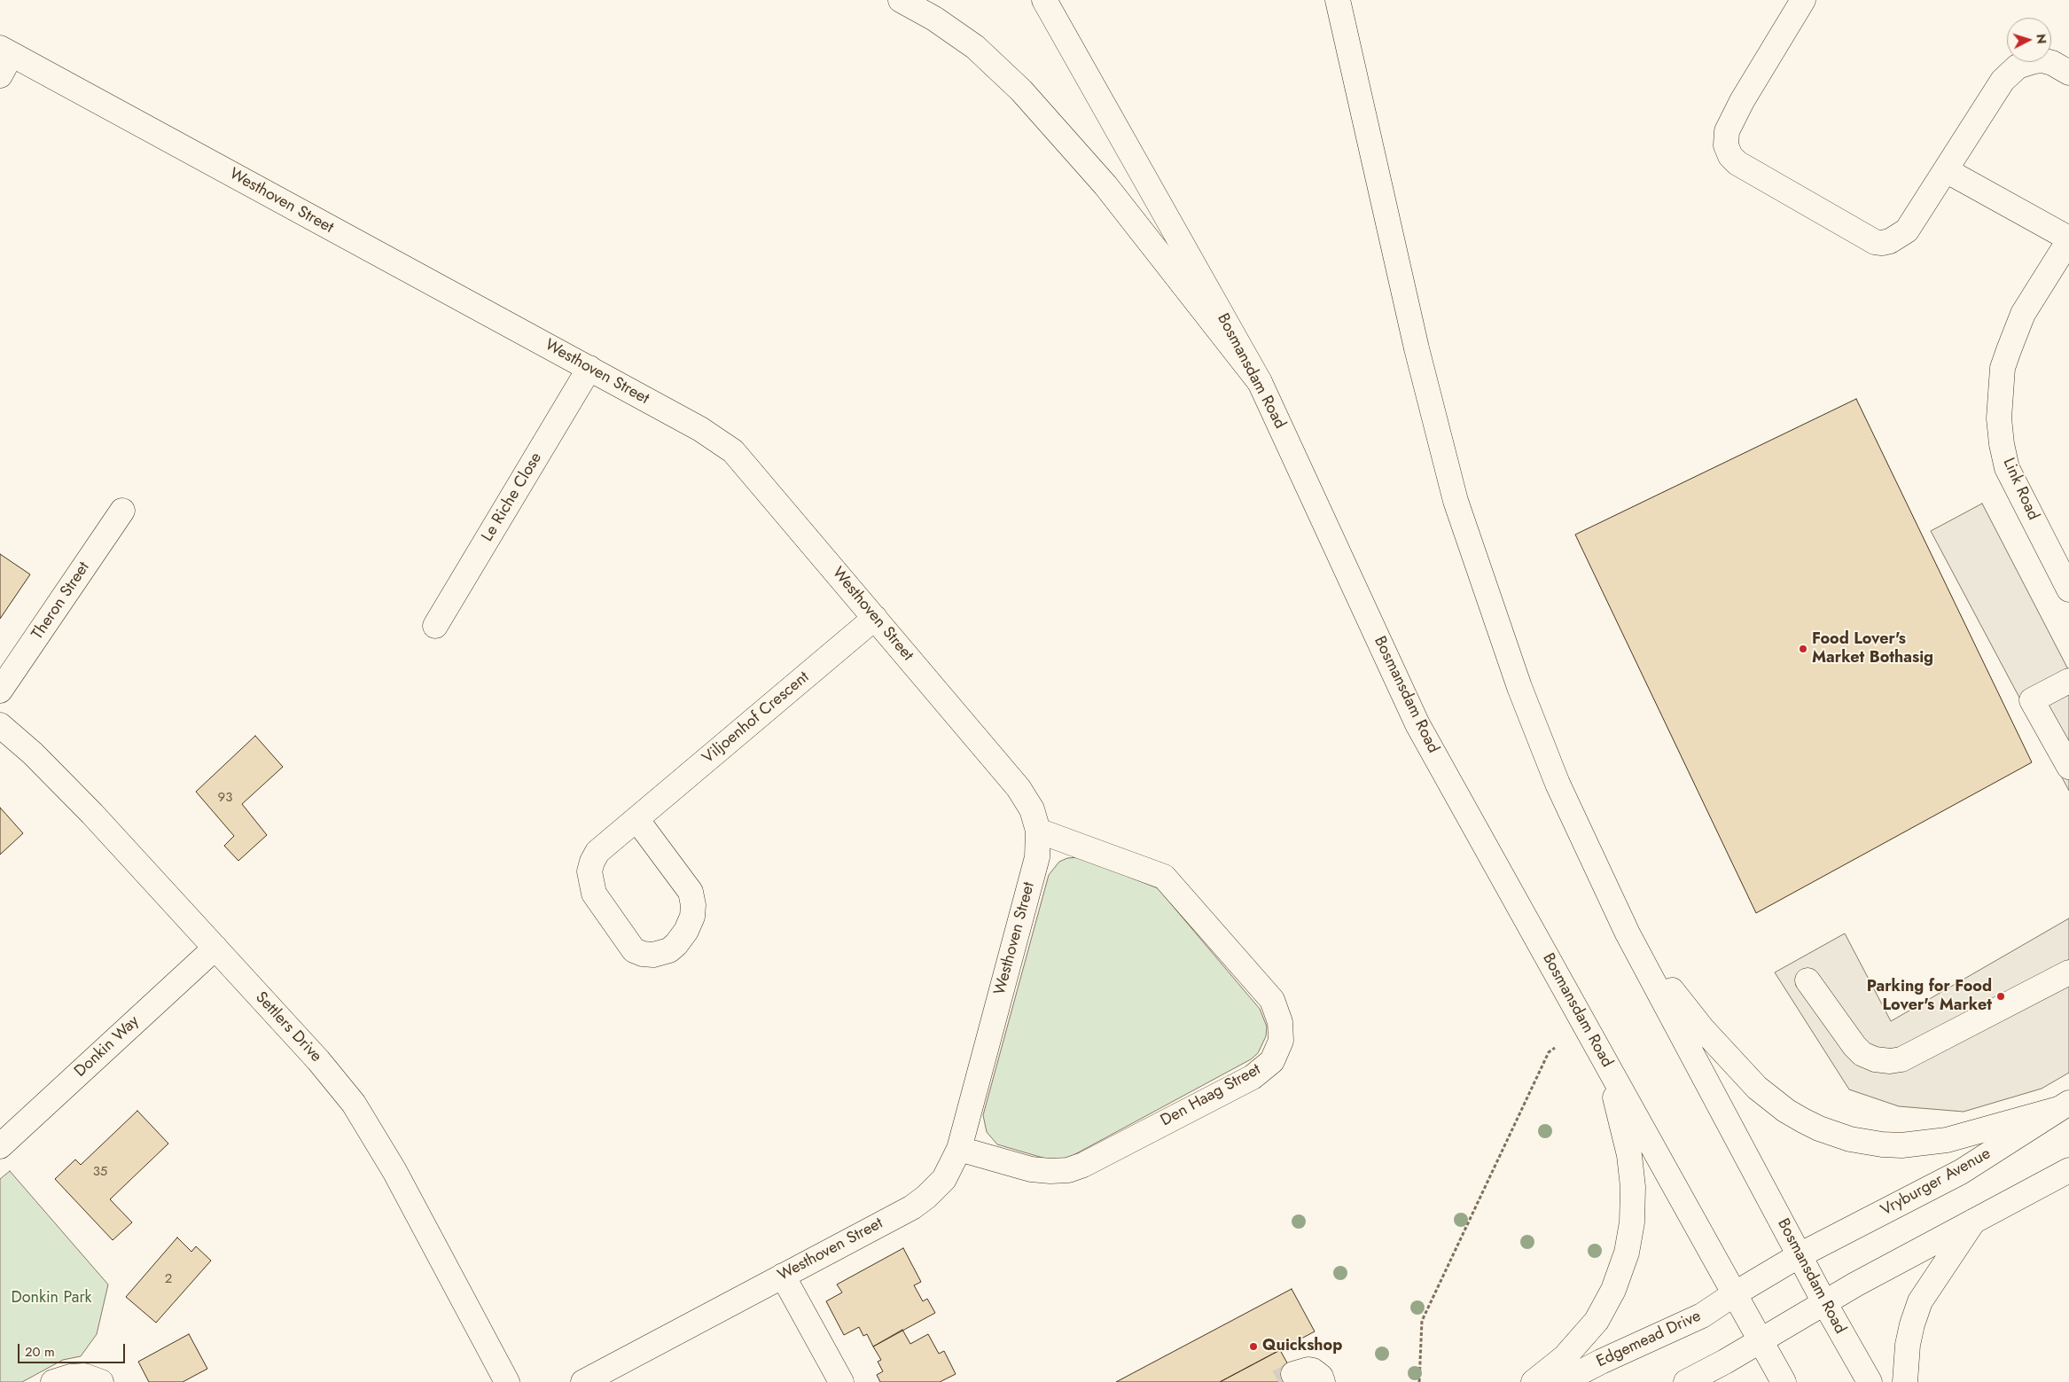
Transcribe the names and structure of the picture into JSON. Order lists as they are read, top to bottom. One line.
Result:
{"streets":{"main road":["Westhoven Street","Bosmansdam Road","Link Road","Le Riche Close","Theron Street","Viljoenhof Crescent","Settlers Drive","Donkin Way","Den Haag Street","Vryburger Avenue","Edgemead Drive"]},"crossings":[["Westhoven Street","Le Riche Close"],["Westhoven Street","Viljoenhof Crescent"],["Westhoven Street","Den Haag Street"],["Bosmansdam Road","Vryburger Avenue"],["Bosmansdam Road","Edgemead Drive"],["Settlers Drive","Donkin Way"],["Vryburger Avenue","Edgemead Drive"]],"parks":["Donkin Park"],"places":["Food Lover's Market Bothasig","Parking for Food Lover's Market","Quickshop"],"house_numbers":["93","35","2"],"scale_bar":"20 m","north":"right"}
